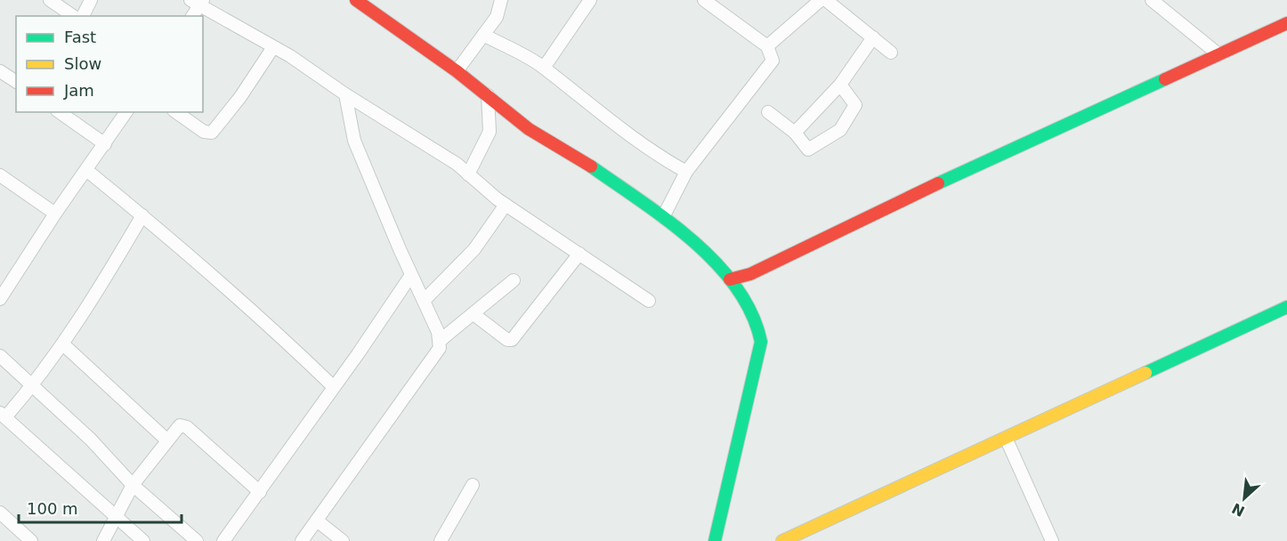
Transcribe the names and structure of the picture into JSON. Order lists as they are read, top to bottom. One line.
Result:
{"legend":["Fast","Slow","Jam"],"scale_bar":"100 m","north":"bottom left"}
